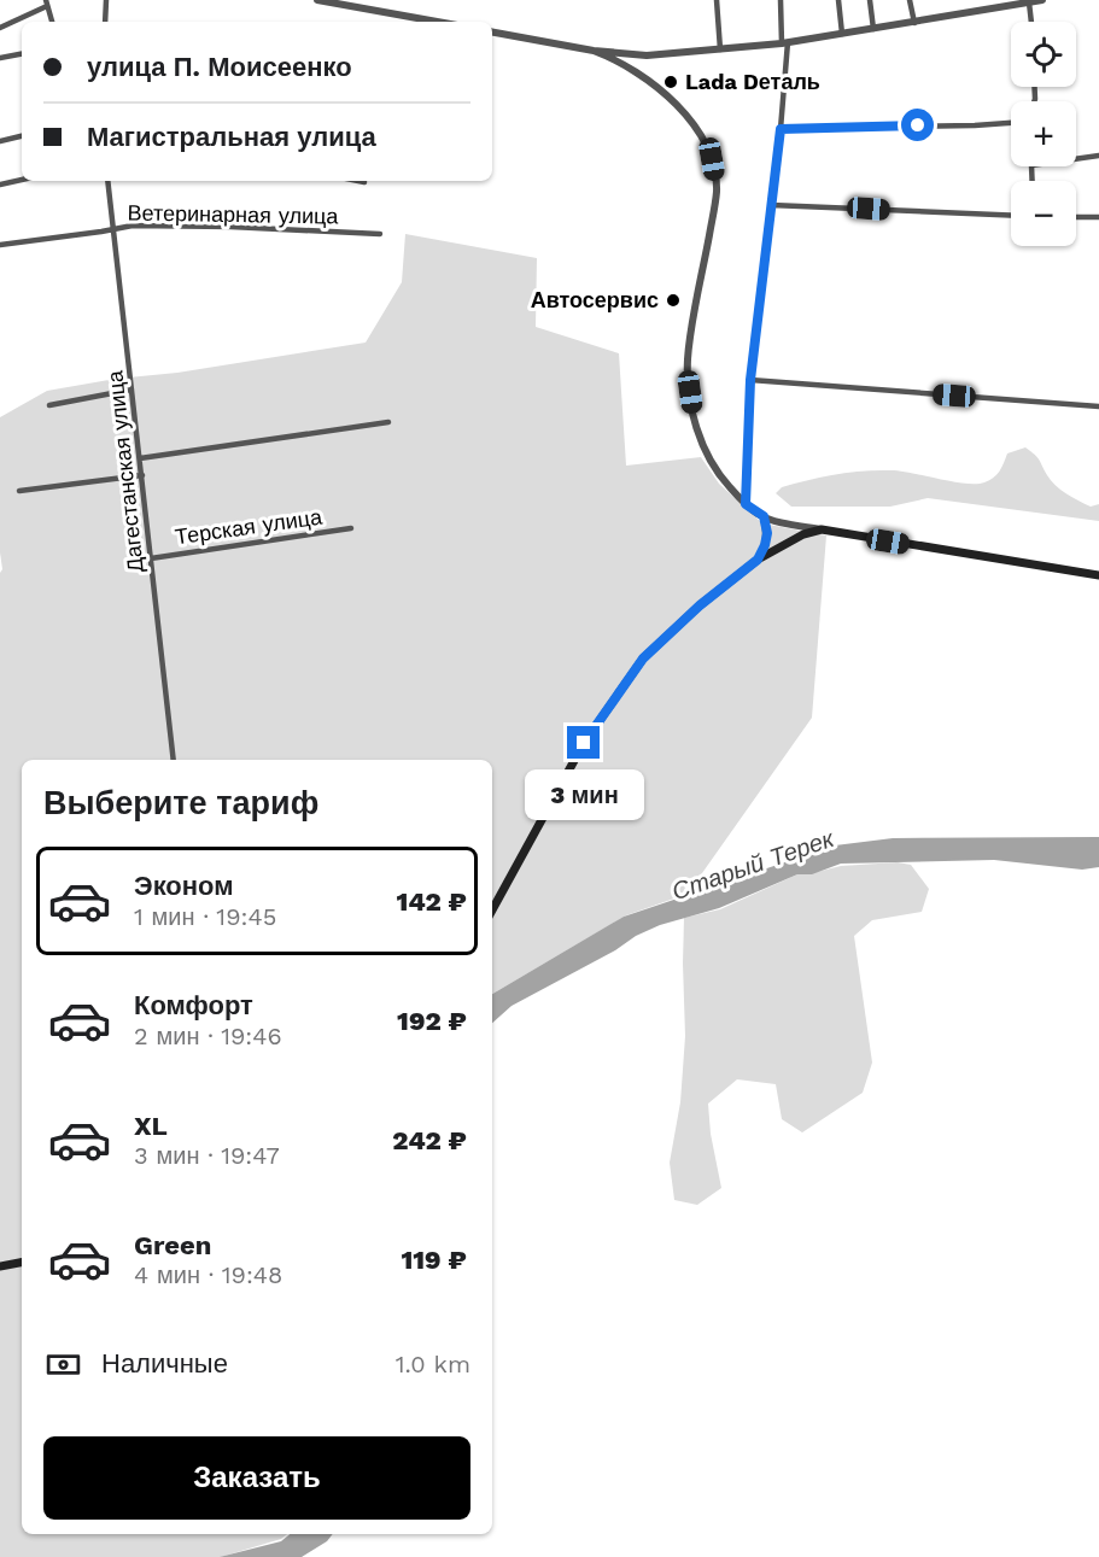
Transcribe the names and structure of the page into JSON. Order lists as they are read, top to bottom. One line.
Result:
{"streets":{"street":["Ветеринарная улица","Дагестанская улица","Терская улица"]},"crossings":[["Ветеринарная улица","Дагестанская улица"],["Дагестанская улица","Терская улица"]],"water":["Старый Терек"],"places":["Lada Dеталь","Автосервис"],"page":{"map_buttons":["+","−"],"banner":["улица П. Моисеенко","Магистральная улица"],"heading":"Выберите тариф","bubble":"3 мин","list":[{"name":"Эконом","note":"1 мин · 19:45","value":"142 ₽"},{"name":"Комфорт","note":"2 мин · 19:46","value":"192 ₽"},{"name":"XL","note":"3 мин · 19:47","value":"242 ₽"},{"name":"Green","note":"4 мин · 19:48","value":"119 ₽"}],"pay":["Наличные","1.0 km"],"buttons":"Заказать"}}
